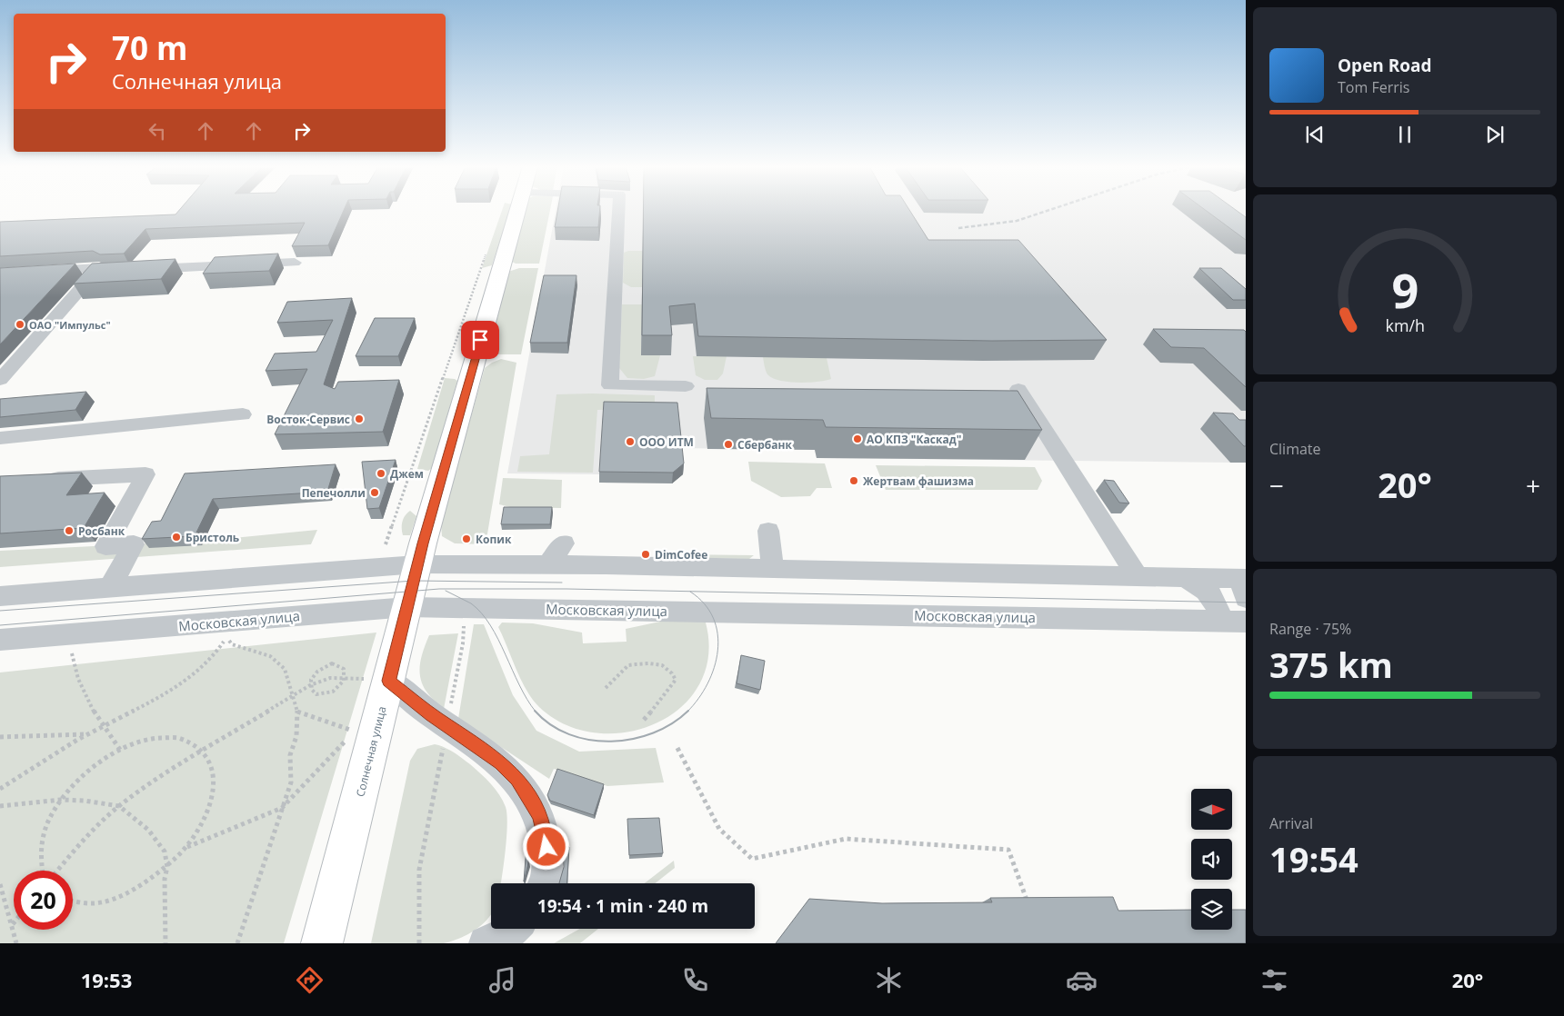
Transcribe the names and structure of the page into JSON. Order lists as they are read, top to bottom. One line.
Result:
{"streets":{"main road":["Солнечная улица"],"street":["Московская улица"]},"crossings":[["Московская улица","Солнечная улица"]],"places":["ОАО \"Импульс\"","Восток-Сервис","АО КПЗ \"Каскад\"","ООО ИТМ","Сбербанк","Джем","Жертвам фашизма","Пепечолли","Росбанк","Бристоль","Копик","DimCofee"],"north":"right","page":{"turn":["70 m","Солнечная улица"],"song":["Open Road","Tom Ferris"],"tile":["Climate",["Range · 75%","375 km"],["Arrival","19:54"]],"heat":["−","20°","+"],"limit":"20","trip":"19:54 · 1 min · 240 m","tabs":["19:53","20°"],"gauge":["9","km/h"]}}
